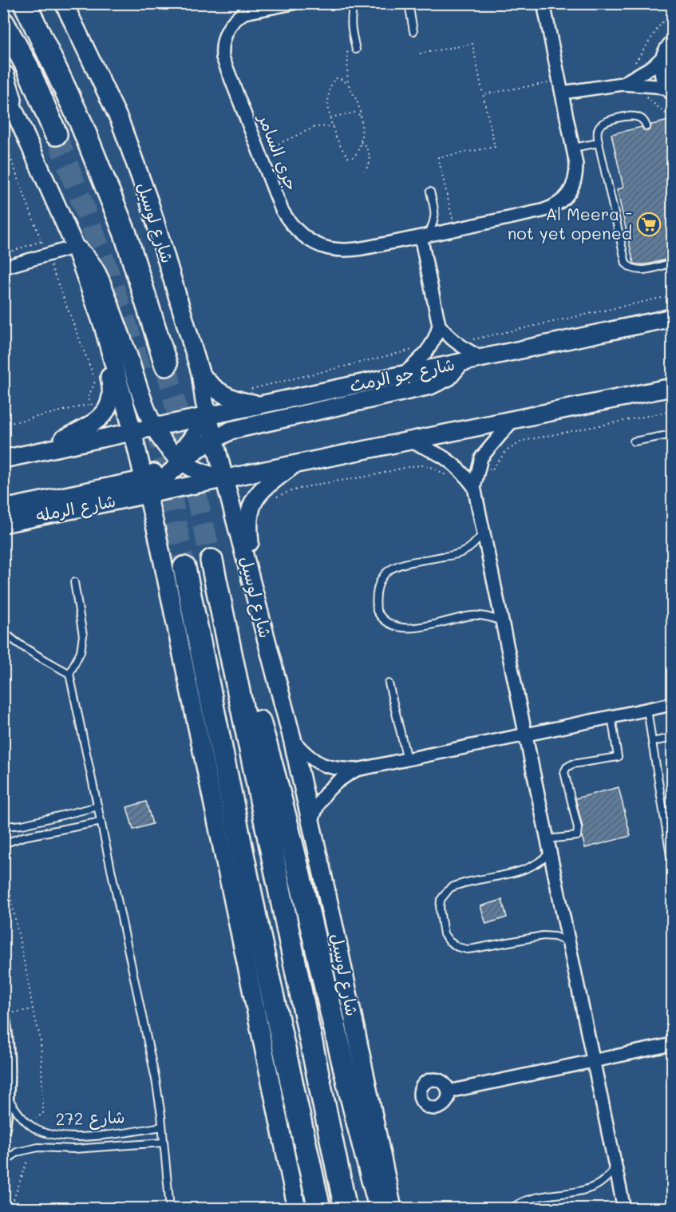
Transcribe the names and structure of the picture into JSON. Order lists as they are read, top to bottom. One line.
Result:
{"streets":{"highway":["شارع لوسيل"],"main road":["شارع جو الرمث","شارع الرمله"],"street":["جري السامر"],"lane":["شارع 272"]},"crossings":[["شارع لوسيل","شارع جو الرمث"]],"places":{"supermarket":["Al Meera - not yet opened"]}}
